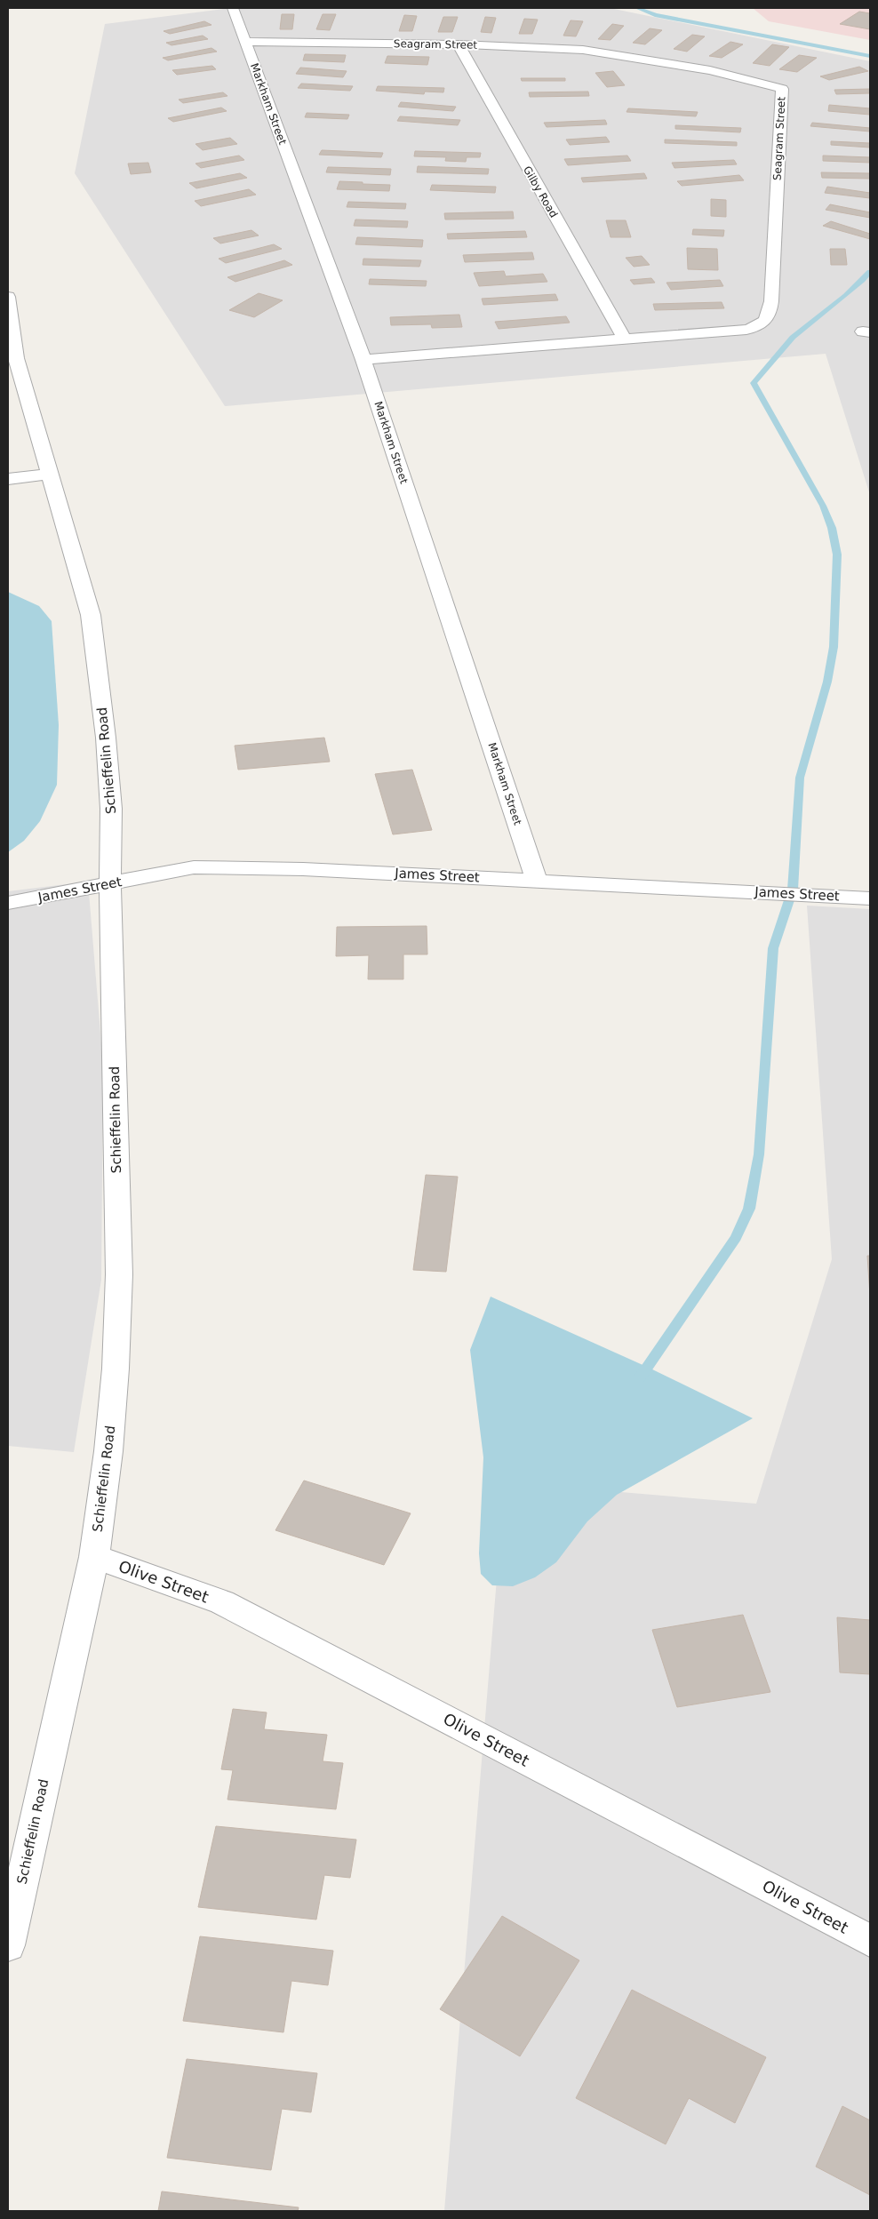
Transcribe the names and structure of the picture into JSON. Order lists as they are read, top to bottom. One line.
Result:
{"streets":{"street":["Seagram Street","Markham Street","Gilby Road","Schieffelin Road","James Street","Olive Street"]},"crossings":[["Seagram Street","Markham Street"],["Seagram Street","Gilby Road"],["Markham Street","James Street"],["Schieffelin Road","James Street"],["Schieffelin Road","Olive Street"]]}
